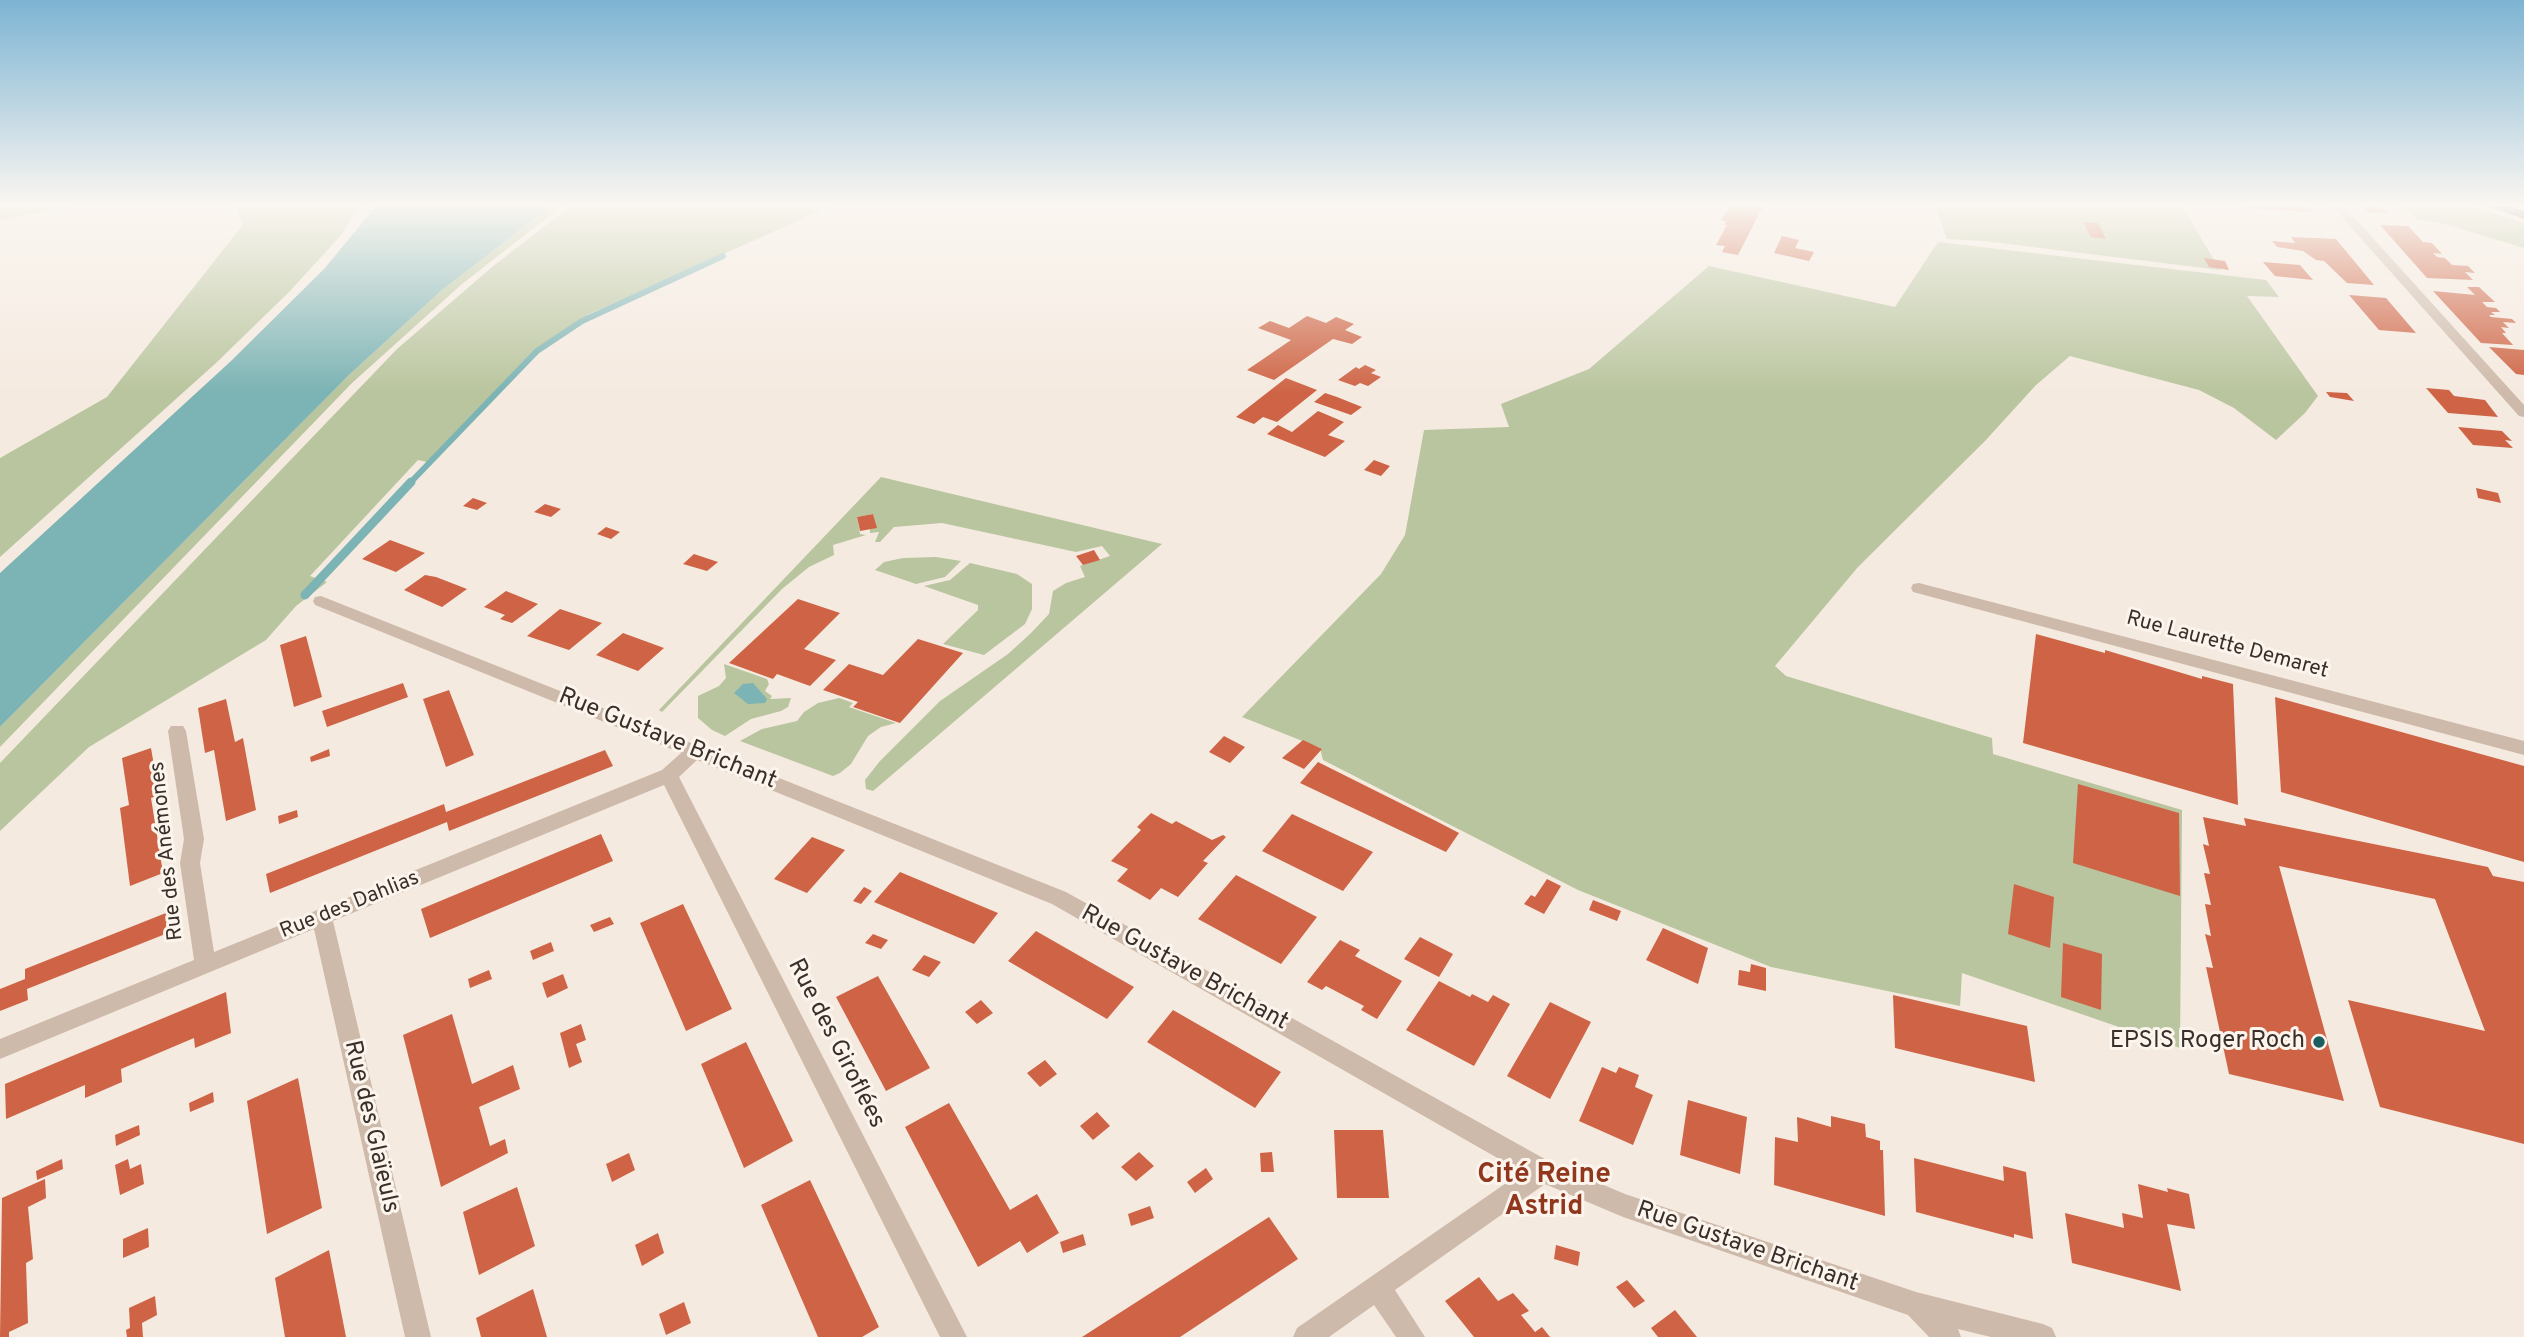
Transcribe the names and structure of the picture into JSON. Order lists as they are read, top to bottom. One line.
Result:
{"streets":{"street":["Rue Laurette Demaret","Rue Gustave Brichant","Rue des Anémones","Rue des Dahlias","Rue des Giroflées","Rue des Glaïeuls"]},"crossings":[["Rue Gustave Brichant","Rue des Dahlias"],["Rue des Anémones","Rue des Dahlias"],["Rue des Dahlias","Rue des Giroflées"],["Rue des Dahlias","Rue des Glaïeuls"]],"districts":["Cité Reine Astrid"],"places":["EPSIS Roger Roch"]}
